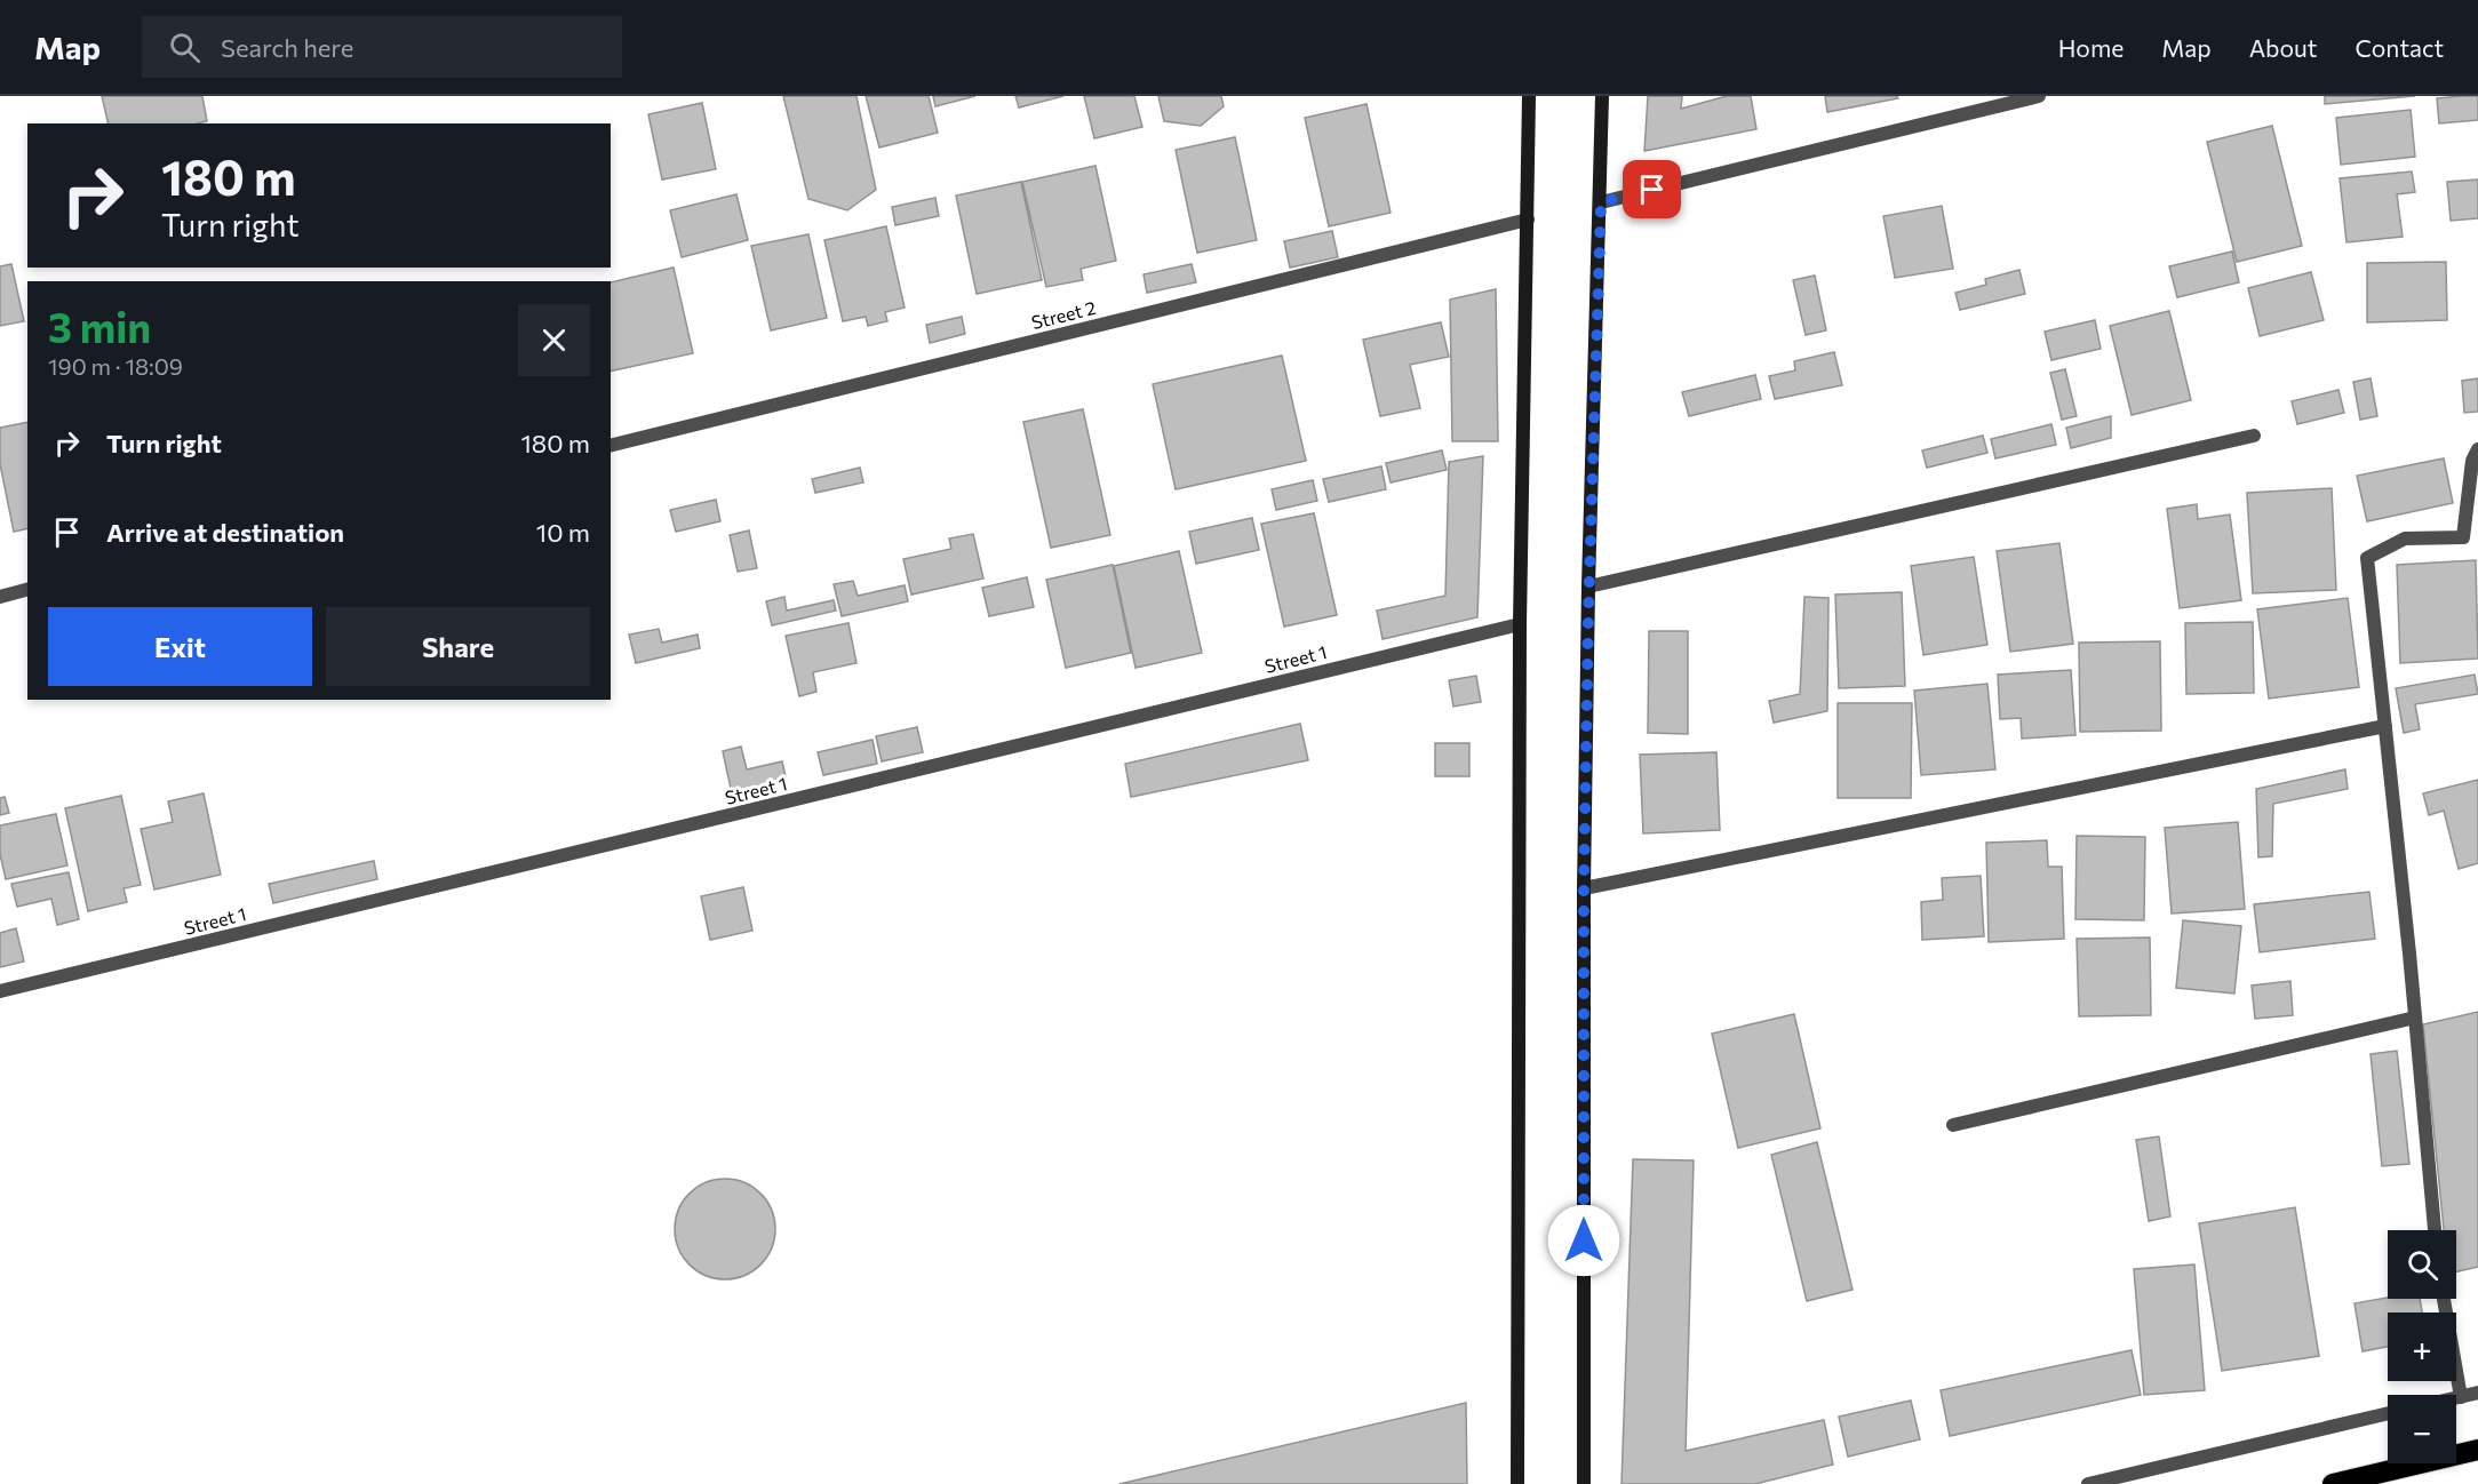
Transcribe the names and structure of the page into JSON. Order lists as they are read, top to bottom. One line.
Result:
{"streets":{"street":["Street 2","Street 1"]},"page":{"header":"Map","search":"Search here","nav":["Home","Map","About","Contact"],"turn":["180 m","Turn right"],"heading":["3 min","190 m · 18:09"],"list":[{"name":"Turn right","value":"180 m"},{"name":"Arrive at destination","value":"10 m"}],"buttons":["Exit","Share"],"map_buttons":["+","−"]}}
